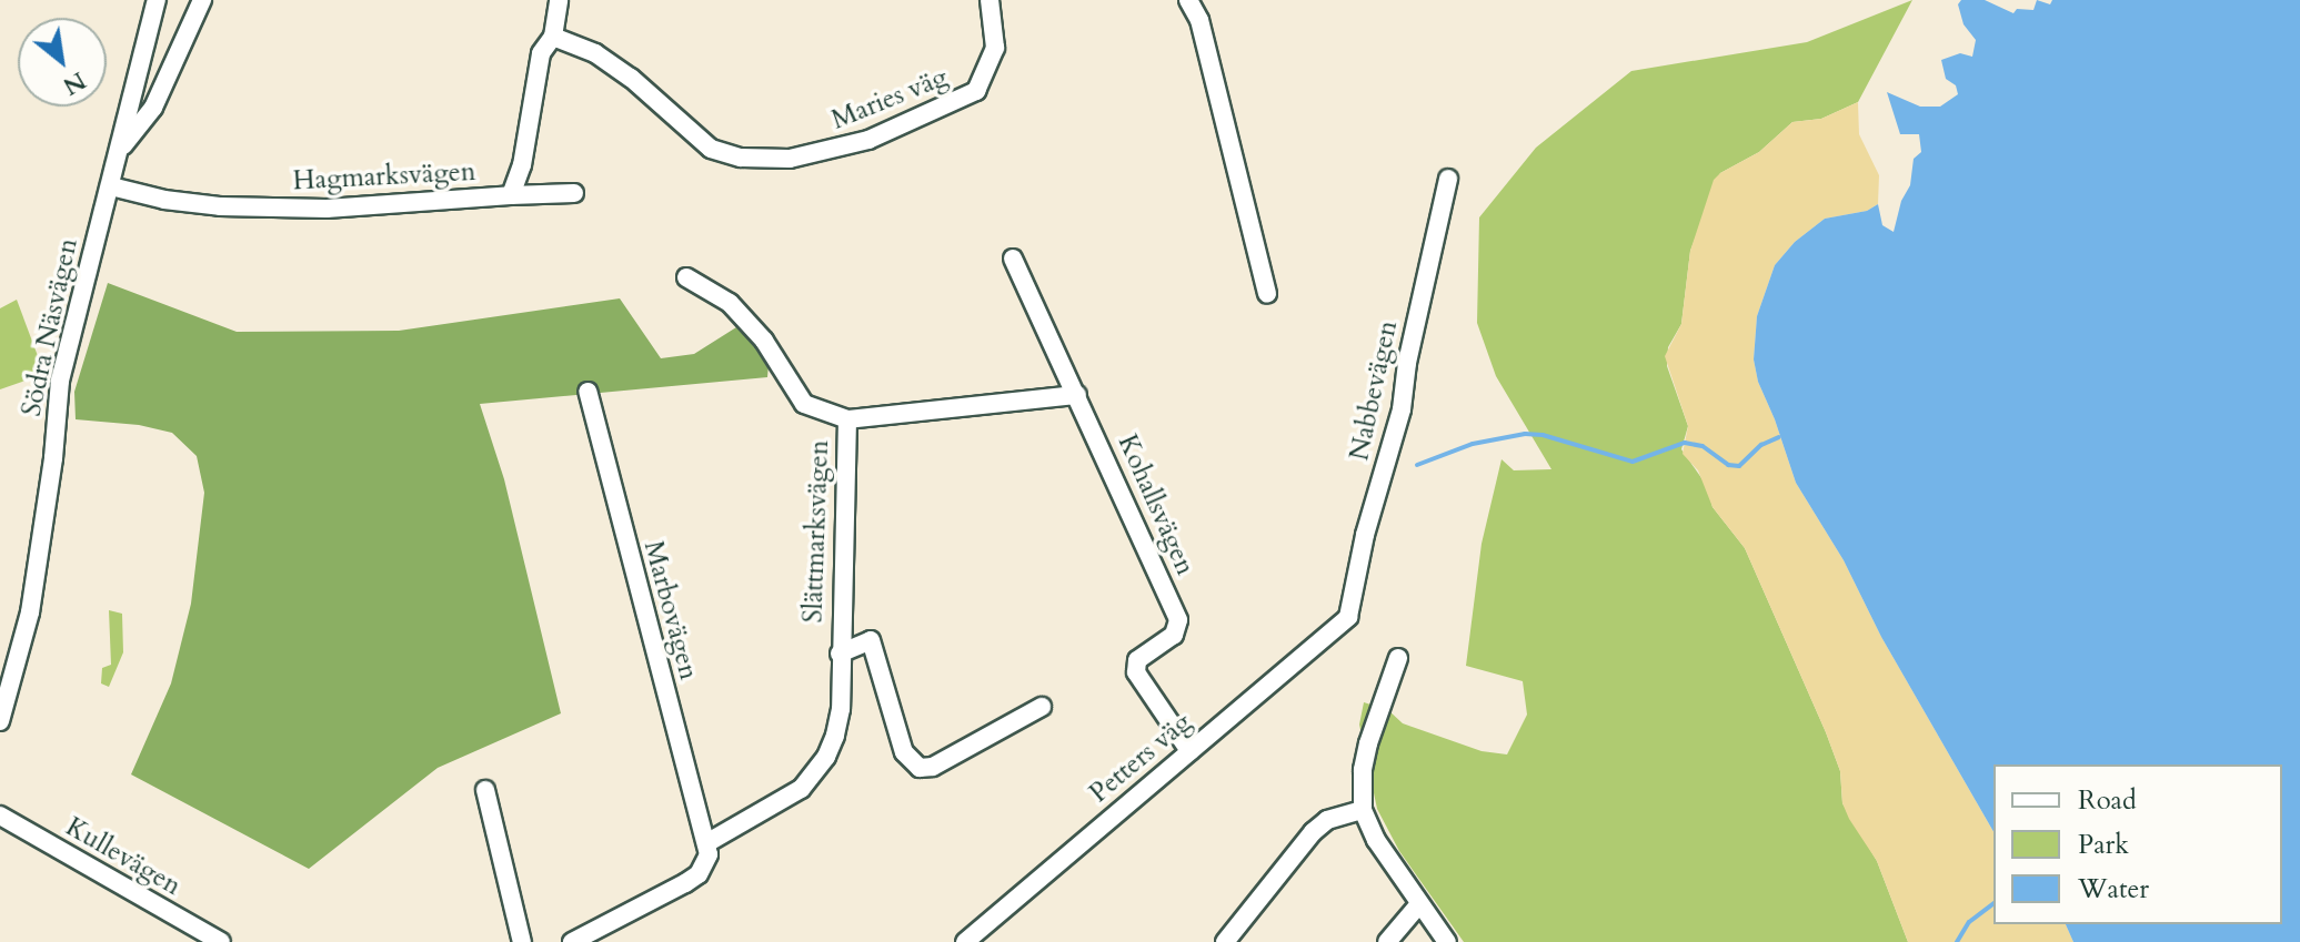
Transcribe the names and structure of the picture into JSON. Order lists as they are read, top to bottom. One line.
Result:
{"streets":{"street":["Maries väg","Hagmarksvägen","Södra Näsvägen","Nabbevägen","Kohallsvägen","Slättmarksvägen","Marbovägen","Petters väg","Kullevägen"]},"crossings":[["Maries väg","Hagmarksvägen"],["Hagmarksvägen","Södra Näsvägen"],["Nabbevägen","Petters väg"],["Kohallsvägen","Petters väg"],["Slättmarksvägen","Marbovägen"]],"legend":["Road","Park","Water"],"north":"bottom right"}
